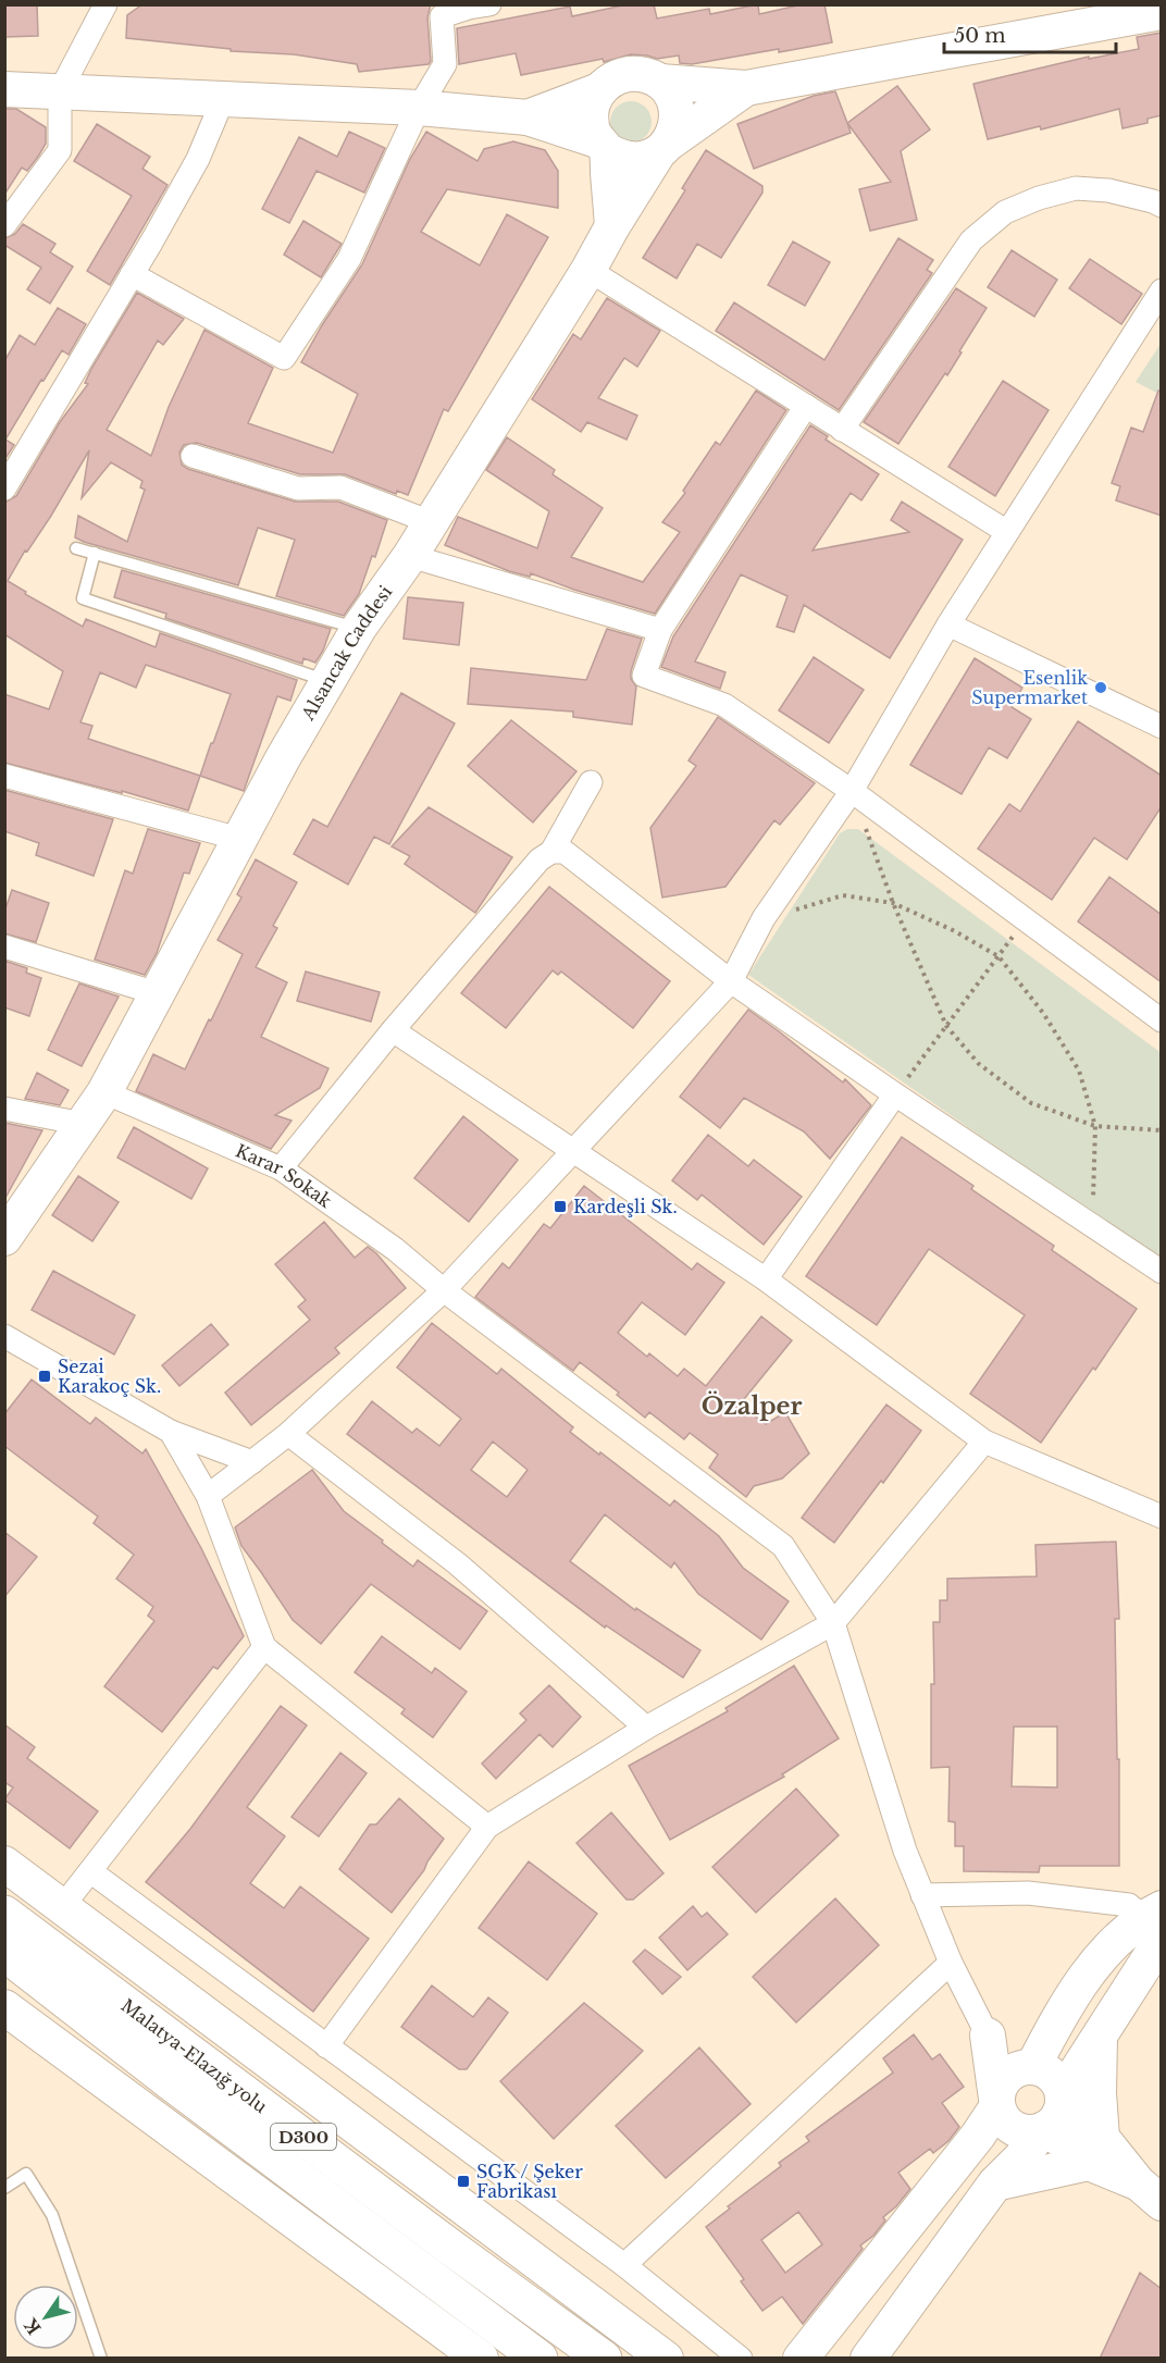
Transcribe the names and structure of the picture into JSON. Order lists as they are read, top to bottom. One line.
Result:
{"streets":{"highway":["Malatya-Elazığ yolu","D300"],"street":["Alsancak Caddesi","Karar Sokak"]},"crossings":[["Alsancak Caddesi","Karar Sokak"]],"districts":["Özalper"],"places":{"other":["Esenlik Supermarket"],"transit":["Kardeşli Sk.","Sezai Karakoç Sk.","SGK / Şeker Fabrikası"]},"scale_bar":"50 m","north":"bottom left"}
